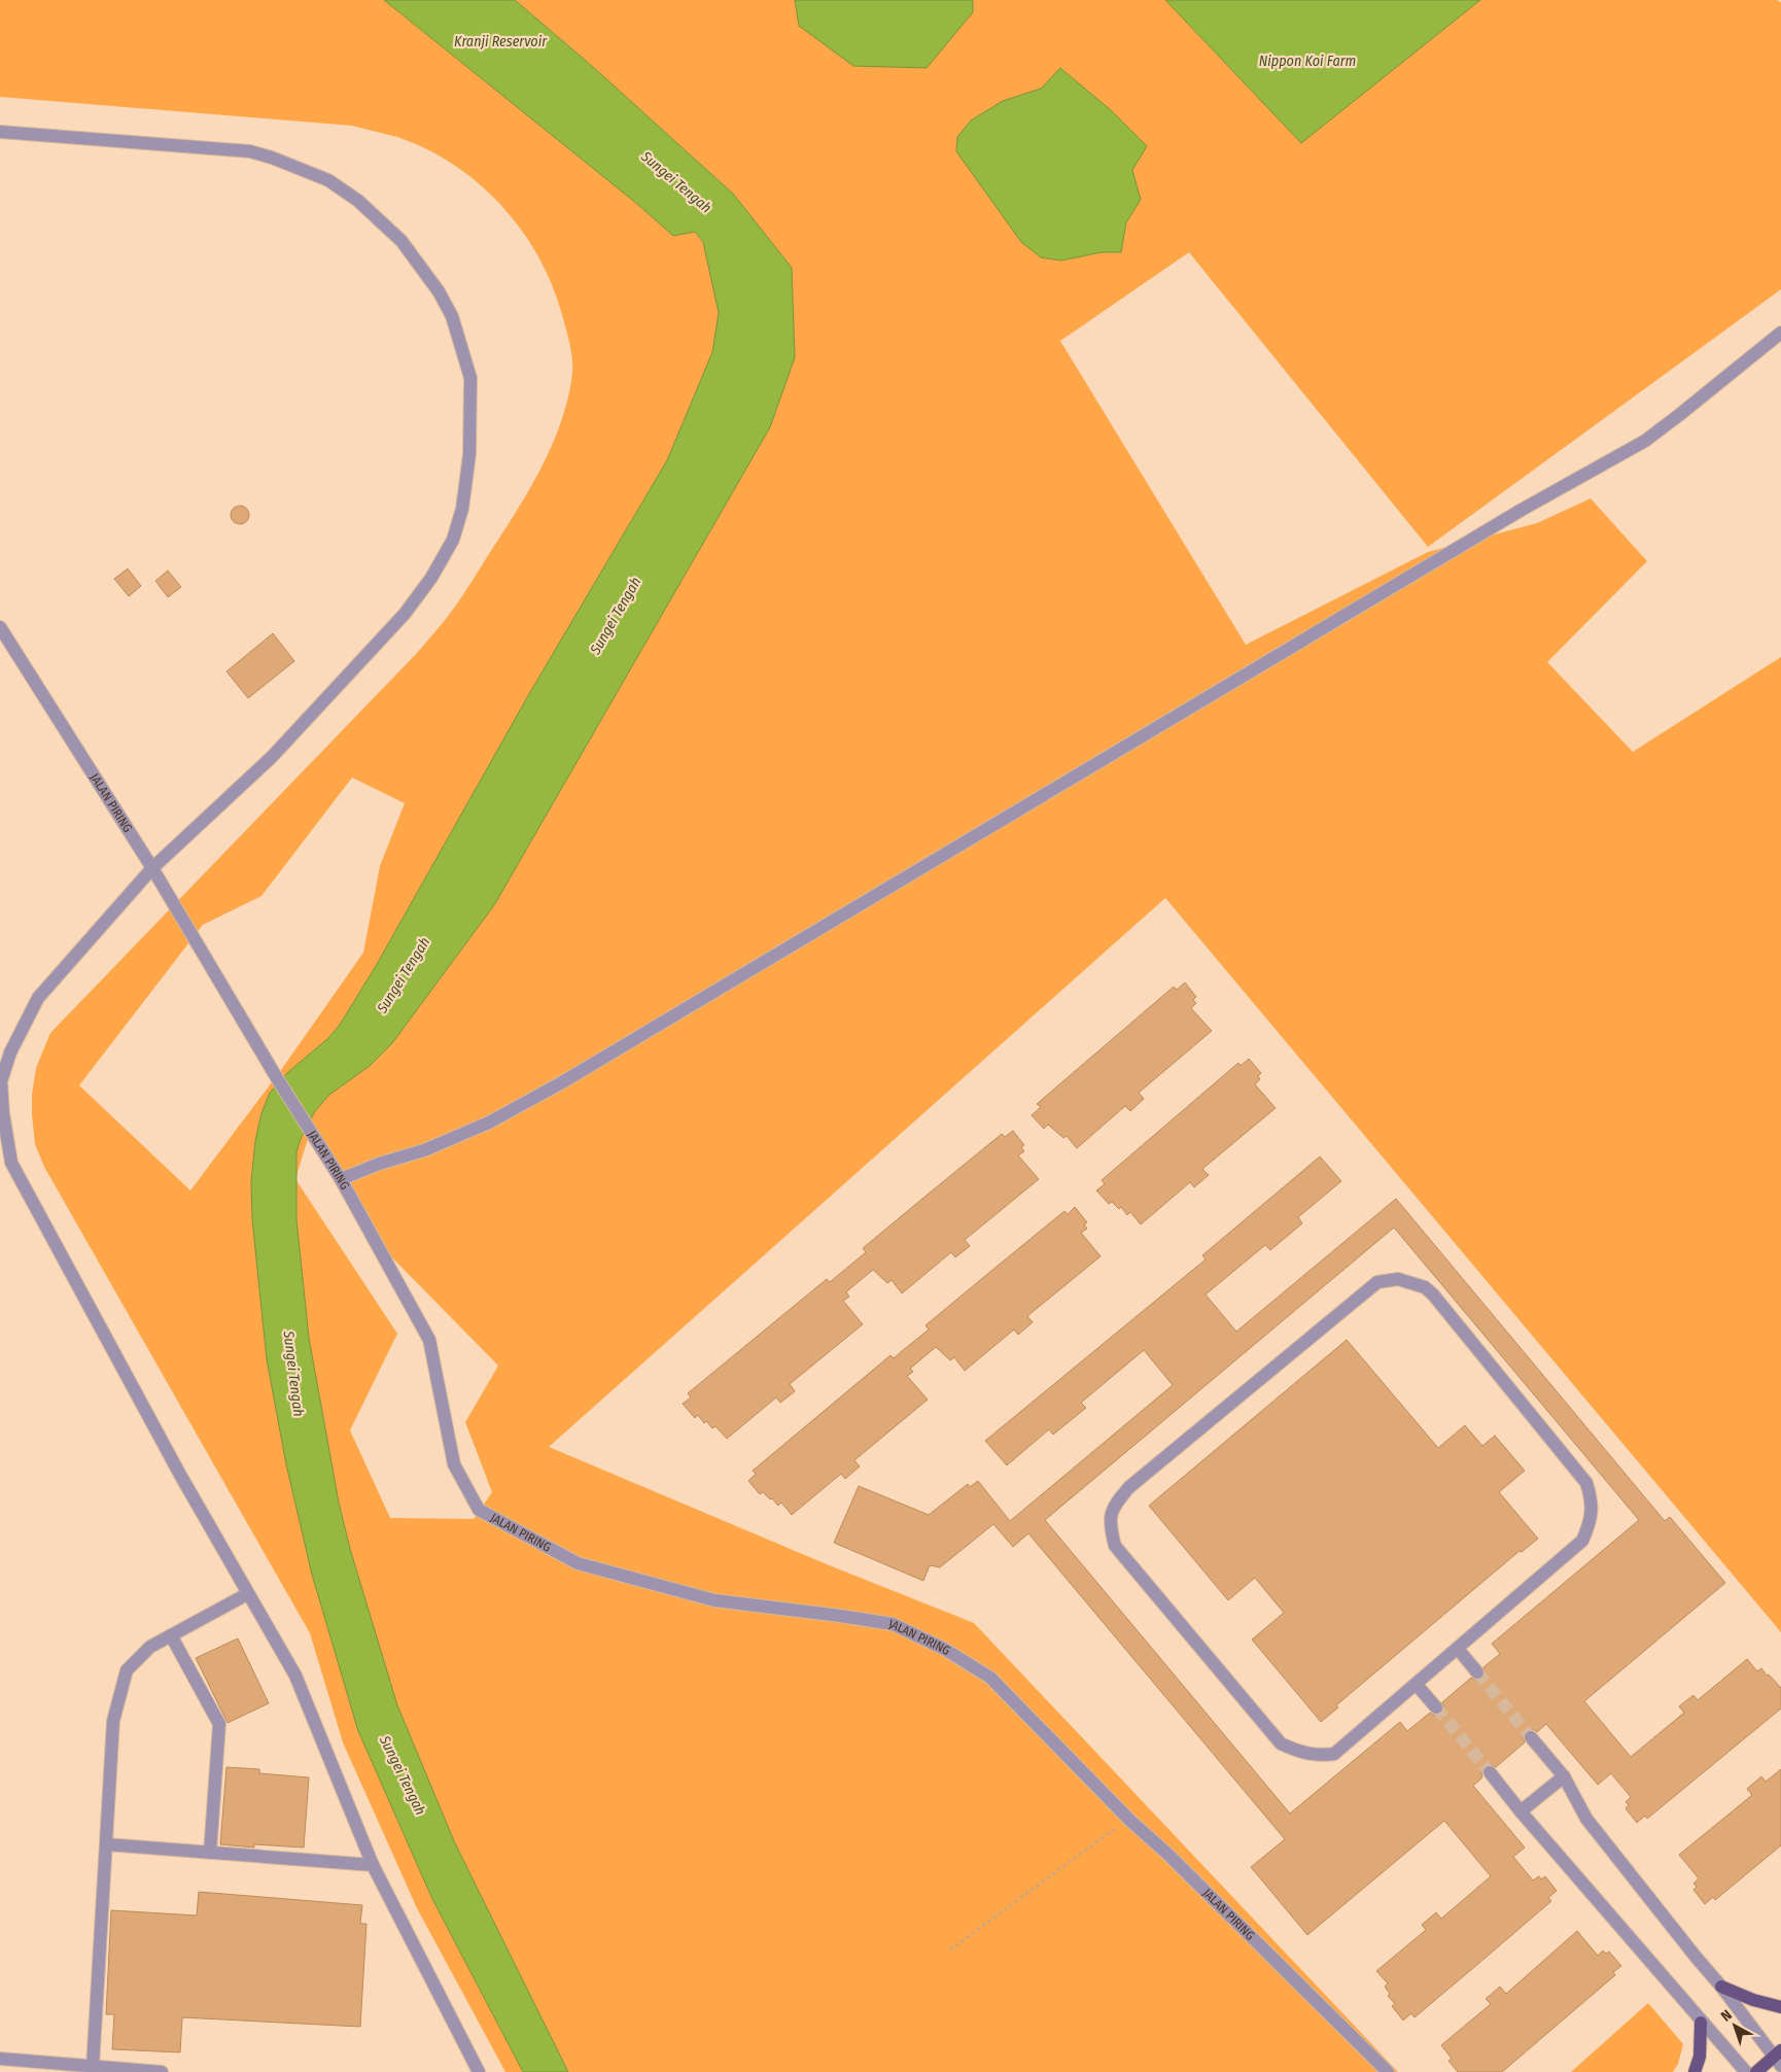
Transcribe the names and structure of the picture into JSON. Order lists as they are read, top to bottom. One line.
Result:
{"streets":{"lane":["JALAN PIRING"]},"water":["Kranji Reservoir","Nippon Koi Farm","Sungei Tengah"],"north":"top left"}
